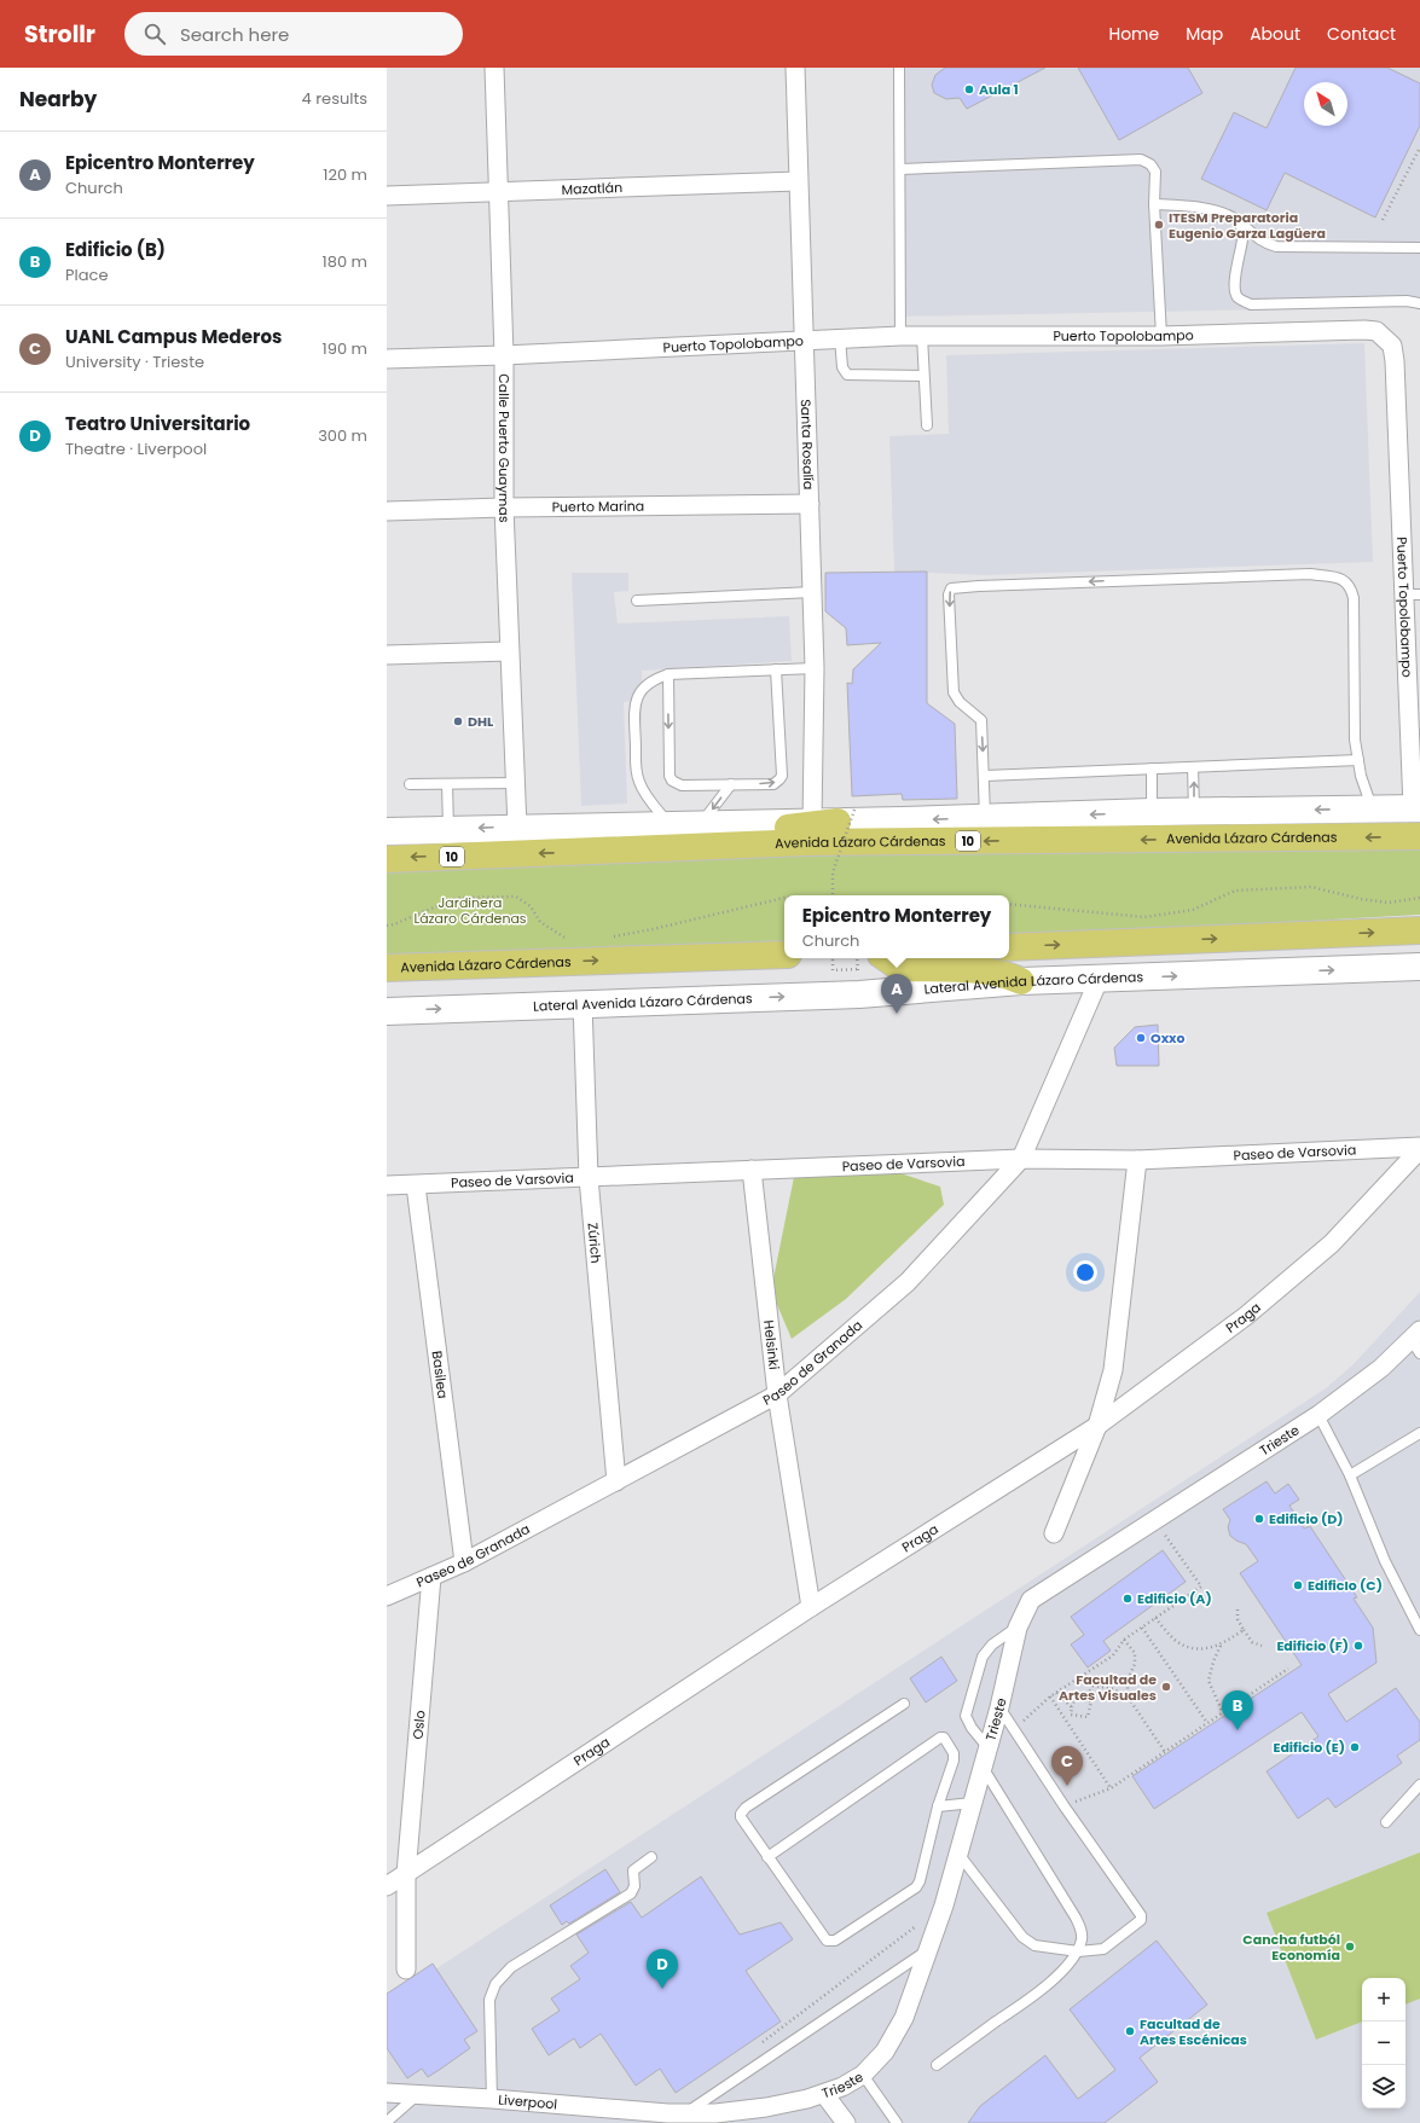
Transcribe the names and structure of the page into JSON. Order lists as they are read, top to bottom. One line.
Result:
{"streets":{"highway":["Avenida Lázaro Cárdenas","10"],"main road":["Lateral Avenida Lázaro Cárdenas"],"street":["Mazatlán","Puerto Topolobampo","Santa Rosalía","Calle Puerto Guaymas","Puerto Marina","Paseo de Varsovia","Zúrich","Praga","Helsinki","Paseo de Granada","Basilea","Trieste","Oslo","Liverpool"]},"crossings":[["Mazatlán","Santa Rosalía"],["Mazatlán","Calle Puerto Guaymas"],["Puerto Topolobampo","Santa Rosalía"],["Puerto Topolobampo","Calle Puerto Guaymas"],["Santa Rosalía","Puerto Marina"],["Calle Puerto Guaymas","Puerto Marina"],["Lateral Avenida Lázaro Cárdenas","Zúrich"],["Lateral Avenida Lázaro Cárdenas","Paseo de Granada"],["Paseo de Varsovia","Zúrich"],["Paseo de Varsovia","Praga"],["Paseo de Varsovia","Helsinki"],["Paseo de Varsovia","Paseo de Granada"],["Paseo de Varsovia","Basilea"],["Zúrich","Paseo de Granada"],["Praga","Helsinki"],["Praga","Oslo"],["Helsinki","Paseo de Granada"],["Paseo de Granada","Basilea"],["Paseo de Granada","Oslo"],["Trieste","Liverpool"]],"parks":["Jardinera Lázaro Cárdenas"],"places":["Aula 1","ITESM Preparatoria Eugenio Garza Lagüera","DHL","Oxxo","Edificio (D)","EdificIo (C)","Edificio (A)","Edificio (F)","Facultad de Artes Visuales","Edificio (E)","Cancha futból Economía","Facultad de Artes Escénicas"],"north":"top left","page":{"header":"Strollr","search":"Search here","nav":["Home","Map","About","Contact"],"heading":["Nearby","4 results"],"list":[{"mark":"A","name":"Epicentro Monterrey","note":"Church","value":"120 m"},{"mark":"B","name":"Edificio (B)","note":"Place","value":"180 m"},{"mark":"C","name":"UANL Campus Mederos","note":"University · Trieste","value":"190 m"},{"mark":"D","name":"Teatro Universitario","note":"Theatre · Liverpool","value":"300 m"}],"popup":["Epicentro Monterrey","Church"],"pins":["A","B","C","D"],"map_buttons":["+","−"]}}
